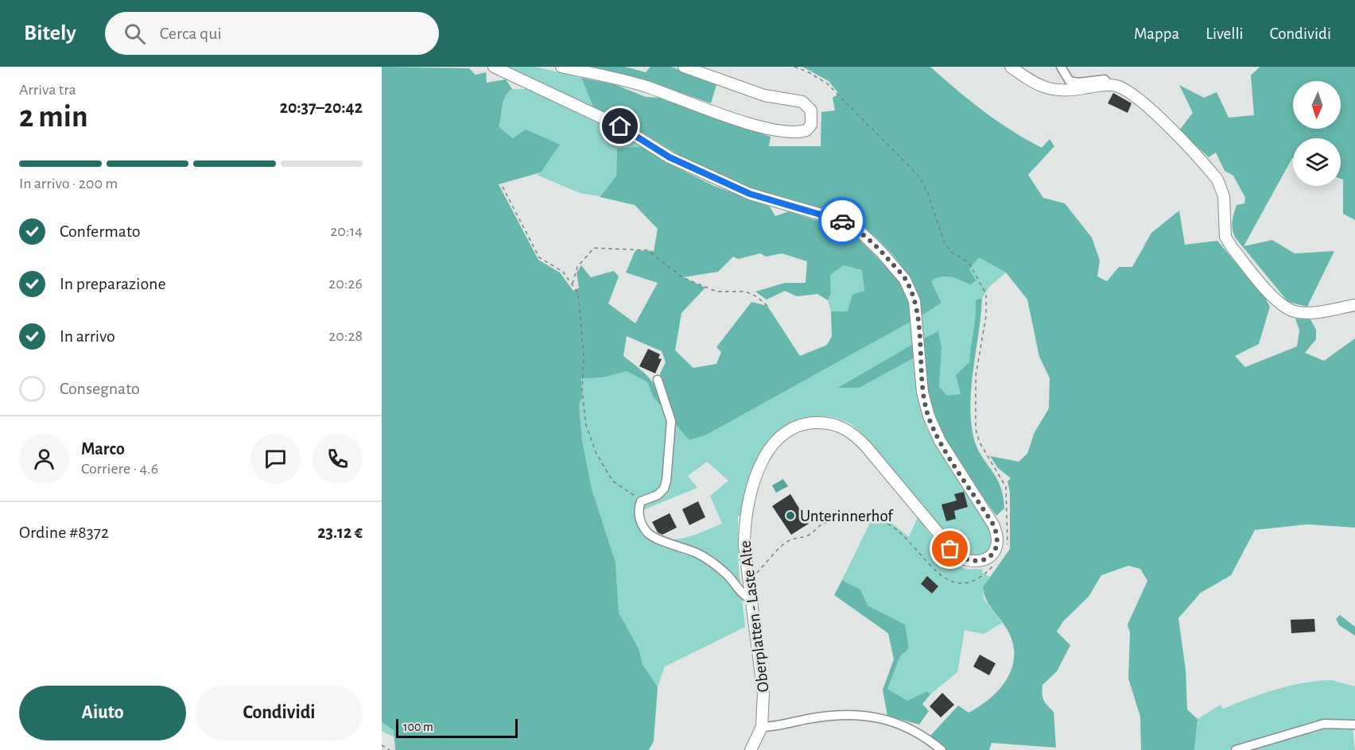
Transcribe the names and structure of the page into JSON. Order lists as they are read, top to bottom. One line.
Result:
{"streets":{"main road":["Oberplatten - Laste Alte"]},"places":["Unterinnerhof"],"scale_bar":"100 m","north":"bottom","page":{"header":"Bitely","search":"Cerca qui","nav":["Mappa","Livelli","Condividi"],"heading":["2 min","Arriva tra","20:37–20:42"],"panel":["Marco","Corriere · 4.6","Ordine #8372","23.12 €"],"bar":"In arrivo · 200 m","list":[["Confermato","20:14"],["In preparazione","20:26"],["In arrivo","20:28"],"Consegnato"],"buttons":["Aiuto","Condividi"],"scale":"100 m"}}
